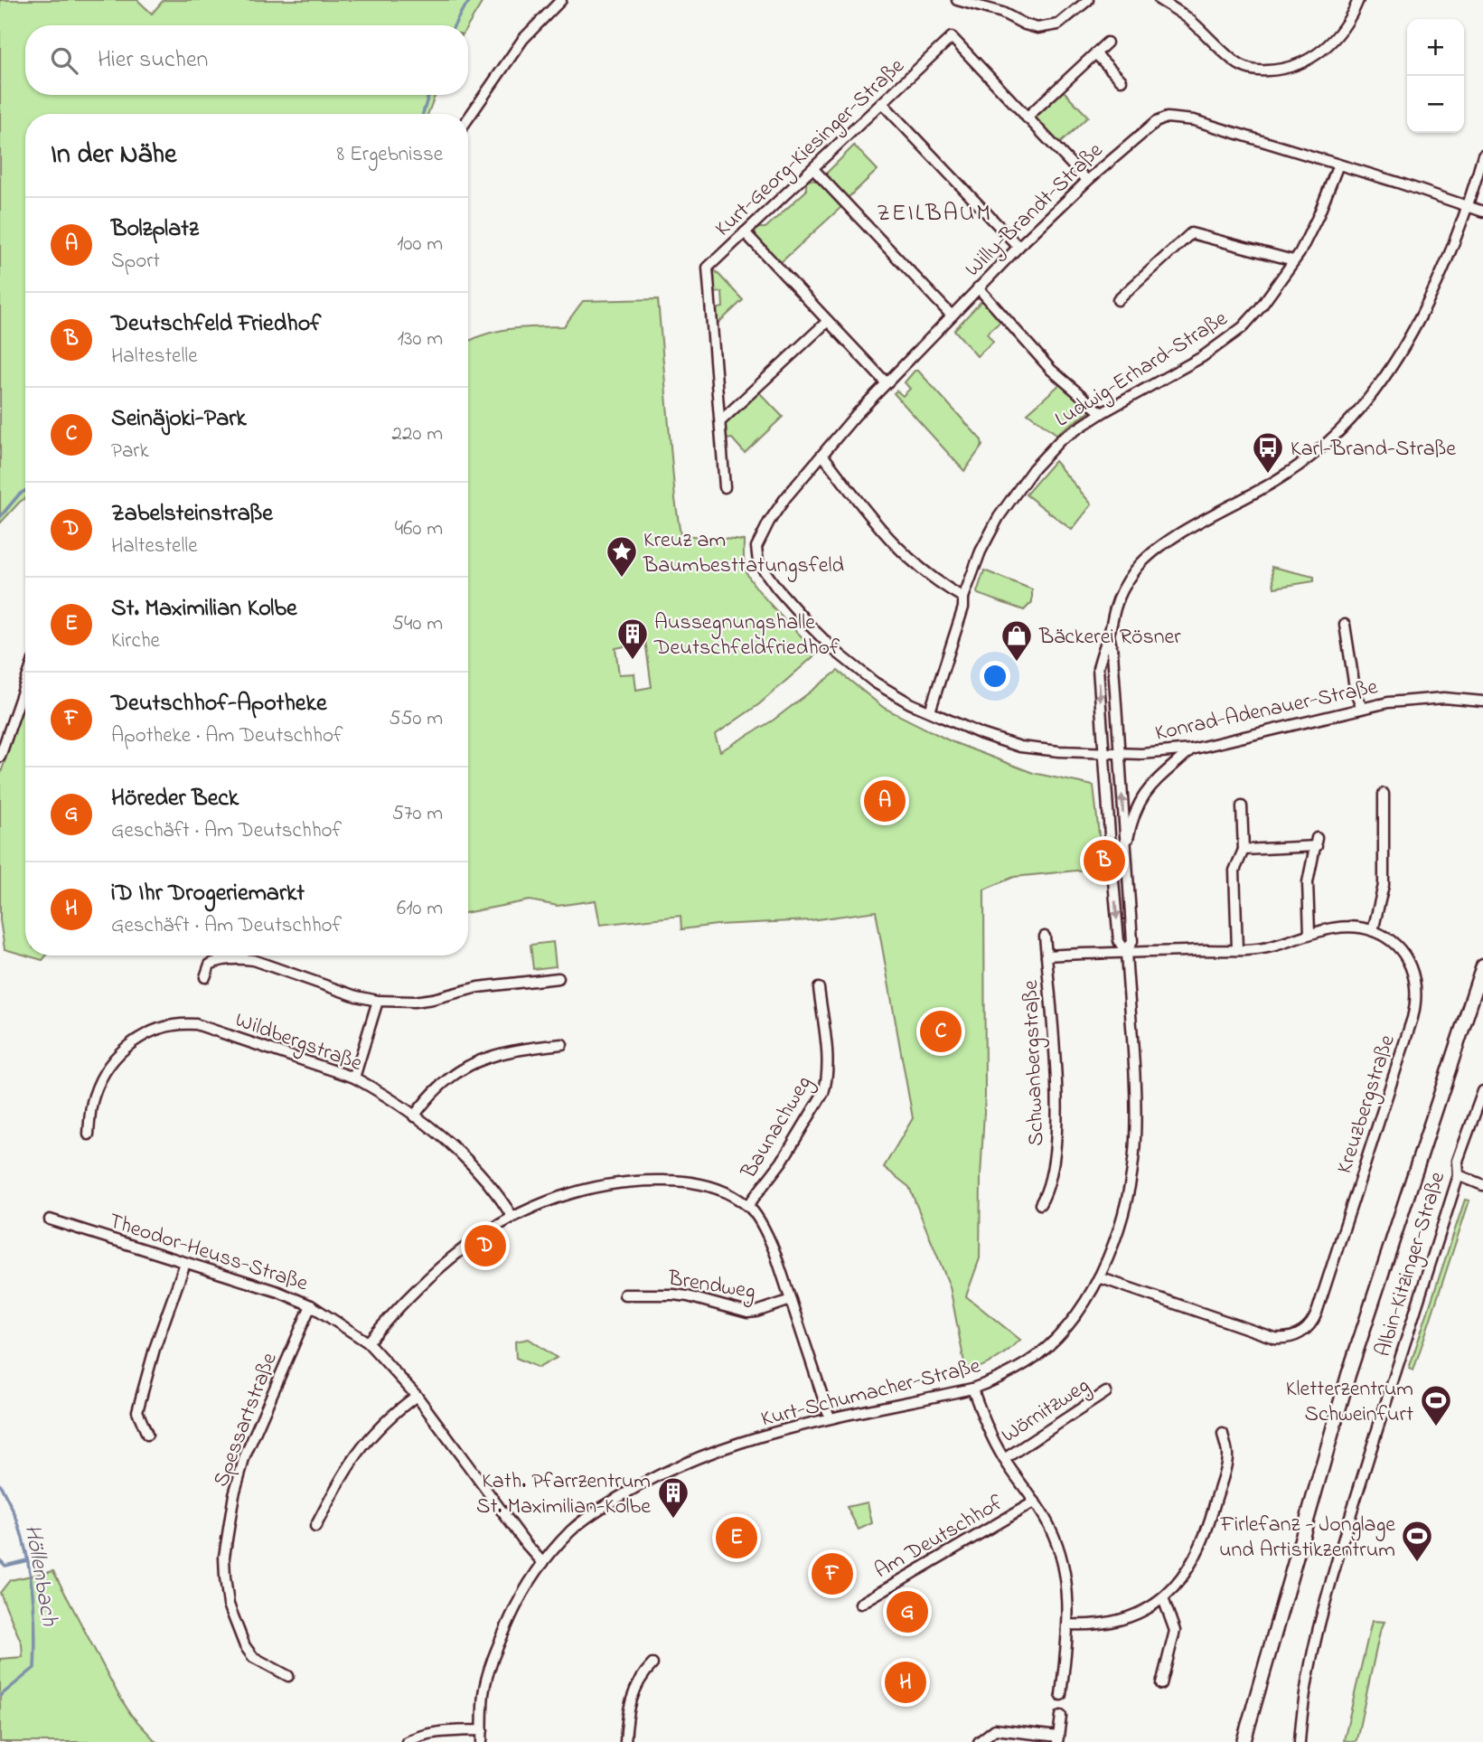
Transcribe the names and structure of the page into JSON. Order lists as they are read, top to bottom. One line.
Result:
{"streets":{"street":["Kurt-Georg-Kiesinger-Straße","Willy-Brandt-Straße","Ludwig-Erhard-Straße","Konrad-Adenauer-Straße","Wildbergstraße","Schwanbergstraße","Kreuzbergstraße","Baunachweg","Theodor-Heuss-Straße","Albin-Kitzinger-Straße","Brendweg","Kurt-Schumacher-Straße","Wörnitzweg","Spessartstraße","Am Deutschhof"]},"crossings":[["Kurt-Georg-Kiesinger-Straße","Willy-Brandt-Straße"],["Willy-Brandt-Straße","Ludwig-Erhard-Straße"],["Willy-Brandt-Straße","Konrad-Adenauer-Straße"],["Willy-Brandt-Straße","Kurt-Schumacher-Straße"],["Ludwig-Erhard-Straße","Konrad-Adenauer-Straße"],["Konrad-Adenauer-Straße","Kurt-Schumacher-Straße"],["Schwanbergstraße","Kreuzbergstraße"],["Schwanbergstraße","Kurt-Schumacher-Straße"],["Kreuzbergstraße","Kurt-Schumacher-Straße"],["Theodor-Heuss-Straße","Kurt-Schumacher-Straße"],["Theodor-Heuss-Straße","Spessartstraße"]],"districts":["ZEILBAUM"],"water":["Höllenbach"],"places":{"bus stop":["Karl-Brand-Straße"],"place":["Kreuz am Baumbesttatungsfeld"],"building":["Aussegnungshalle Deutschfeldfriedhof","Kath. Pfarrzentrum St. Maximilian-Kolbe"],"shop":["Bäckerei Rösner"],"sports":["Kletterzentrum Schweinfurt","Firlefanz - Jonglage und Artistikzentrum"]},"page":{"map_buttons":["+","−"],"search":"Hier suchen","heading":["In der Nähe","8 Ergebnisse"],"list":[{"mark":"A","name":"Bolzplatz","note":"Sport","value":"100 m"},{"mark":"B","name":"Deutschfeld Friedhof","note":"Haltestelle","value":"130 m"},{"mark":"C","name":"Seinäjoki-Park","note":"Park","value":"220 m"},{"mark":"D","name":"Zabelsteinstraße","note":"Haltestelle","value":"460 m"},{"mark":"E","name":"St. Maximilian Kolbe","note":"Kirche","value":"540 m"},{"mark":"F","name":"Deutschhof-Apotheke","note":"Apotheke · Am Deutschhof","value":"550 m"},{"mark":"G","name":"Höreder Beck","note":"Geschäft · Am Deutschhof","value":"570 m"},{"mark":"H","name":"iD Ihr Drogeriemarkt","note":"Geschäft · Am Deutschhof","value":"610 m"}],"pins":["A","B","C","D","E","F","G","H"]}}
